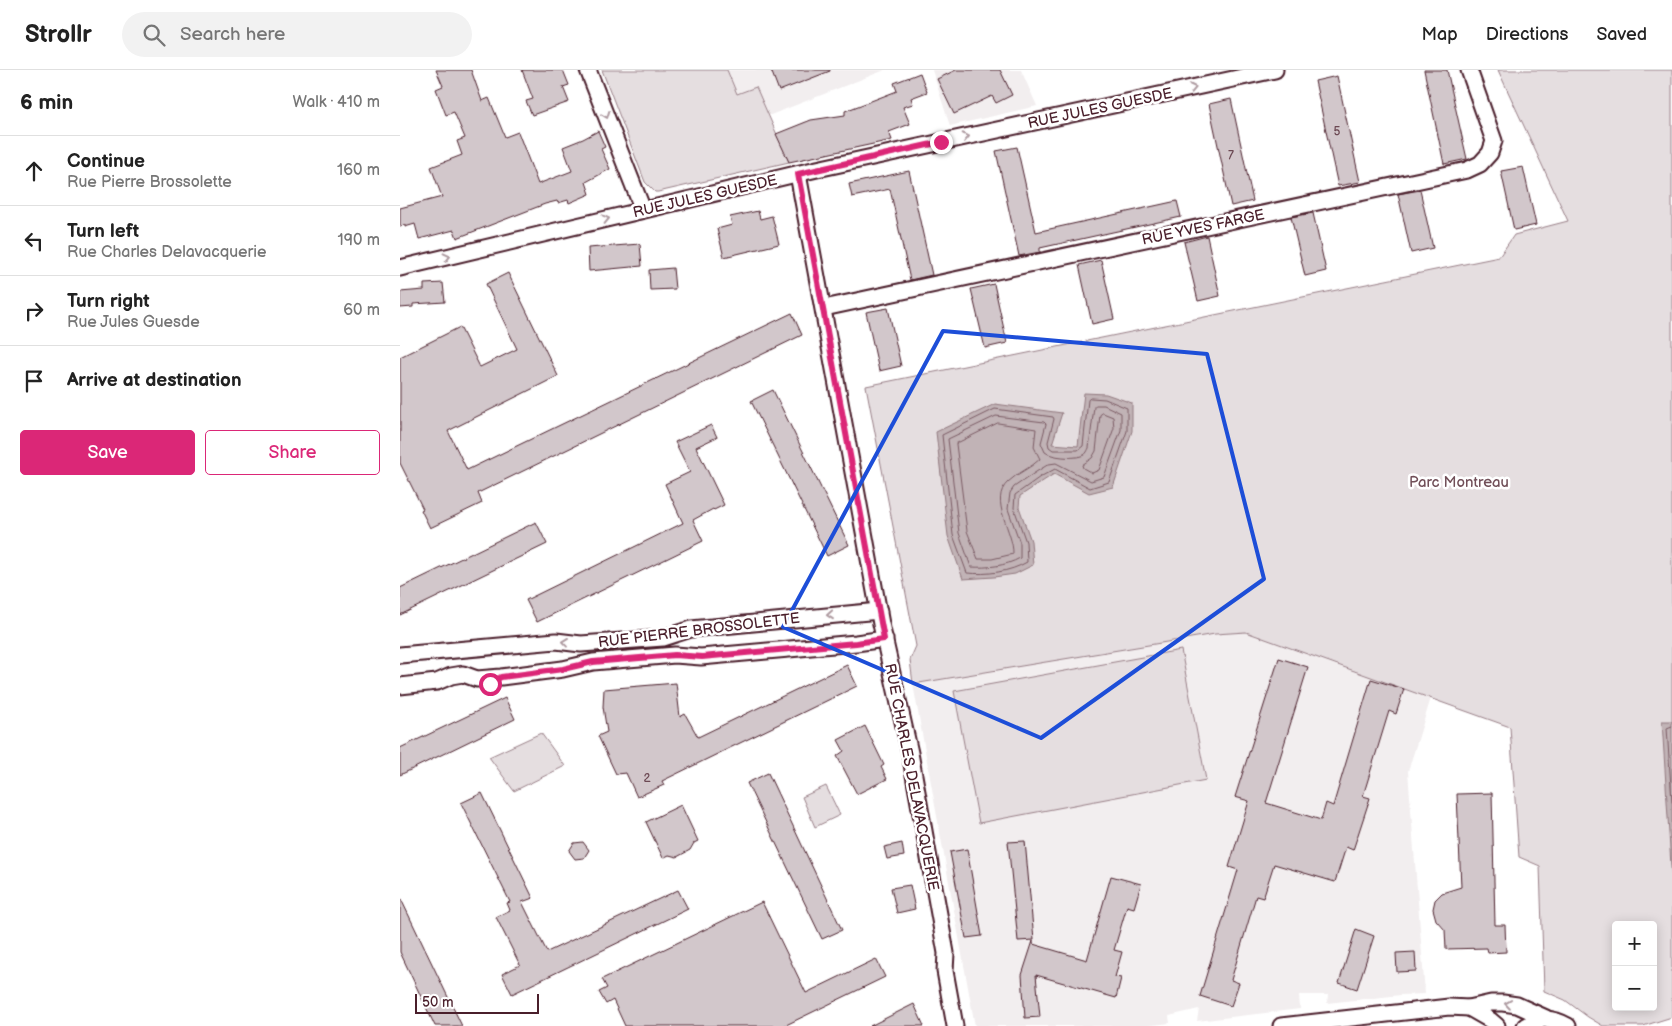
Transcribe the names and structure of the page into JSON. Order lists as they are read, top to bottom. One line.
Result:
{"streets":{"street":["RUE JULES GUESDE","RUE YVES FARGE","RUE PIERRE BROSSOLETTE","RUE CHARLES DELAVACQUERIE"]},"crossings":[["RUE JULES GUESDE","RUE CHARLES DELAVACQUERIE"],["RUE YVES FARGE","RUE CHARLES DELAVACQUERIE"],["RUE PIERRE BROSSOLETTE","RUE CHARLES DELAVACQUERIE"]],"one_way":["RUE JULES GUESDE"],"parks":["Parc Montreau"],"house_numbers":["5","7","2"],"scale_bar":"50 m","page":{"header":"Strollr","search":"Search here","nav":["Map","Directions","Saved"],"heading":["6 min","Walk · 410 m"],"list":[["Continue","Rue Pierre Brossolette","160 m"],["Turn left","Rue Charles Delavacquerie","190 m"],["Turn right","Rue Jules Guesde","60 m"],"Arrive at destination"],"buttons":["Save","Share"],"map_buttons":["+","−"],"scale":"50 m"}}
